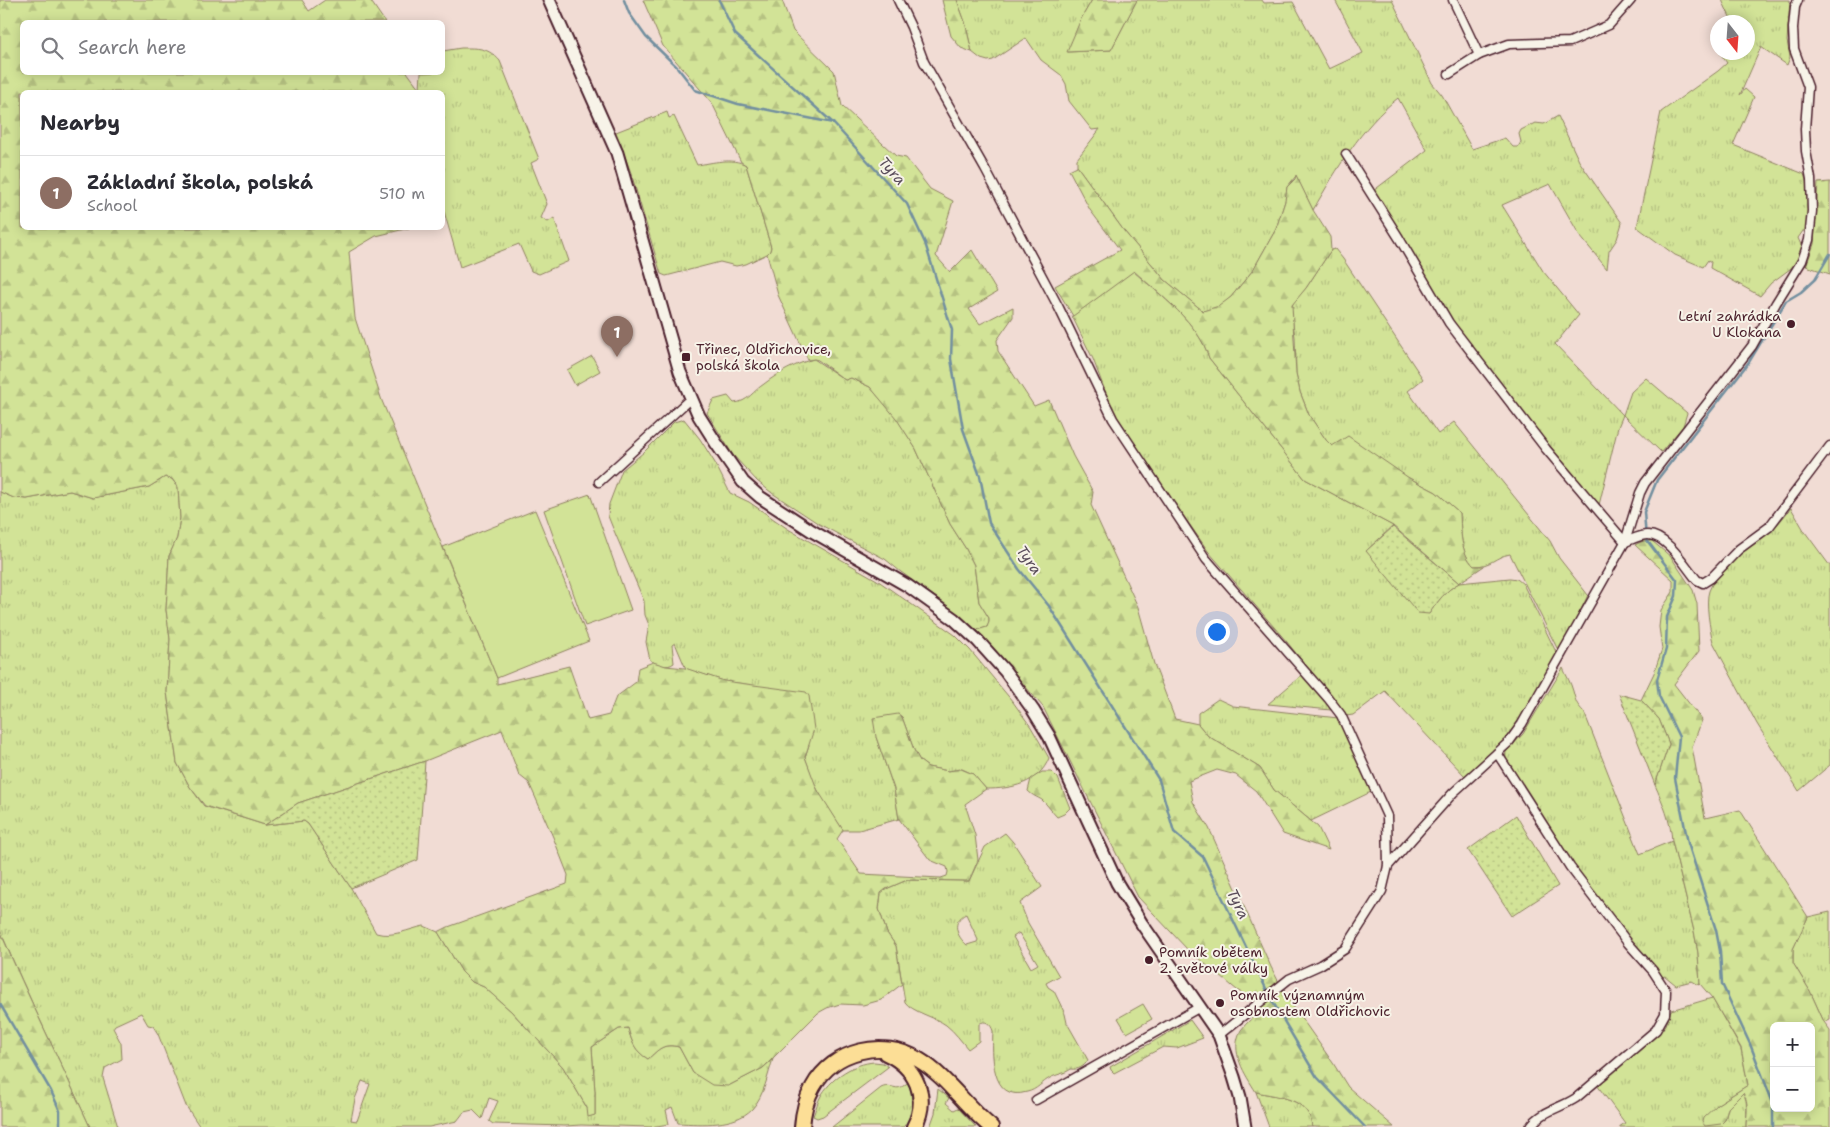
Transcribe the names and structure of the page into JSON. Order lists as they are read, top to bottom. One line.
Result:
{"water":["Tyra"],"places":{"other":["Letní zahrádka U Klokana","Pomník obětem 2. světové války","Pomník významným osobnostem Oldřichovic"],"transit":["Třinec, Oldřichovice, polská škola"]},"north":"bottom","page":{"search":"Search here","heading":"Nearby","list":[{"mark":"1","name":"Základní škola, polská","note":"School","value":"510 m"}],"pins":"1","map_buttons":["+","−"]}}
